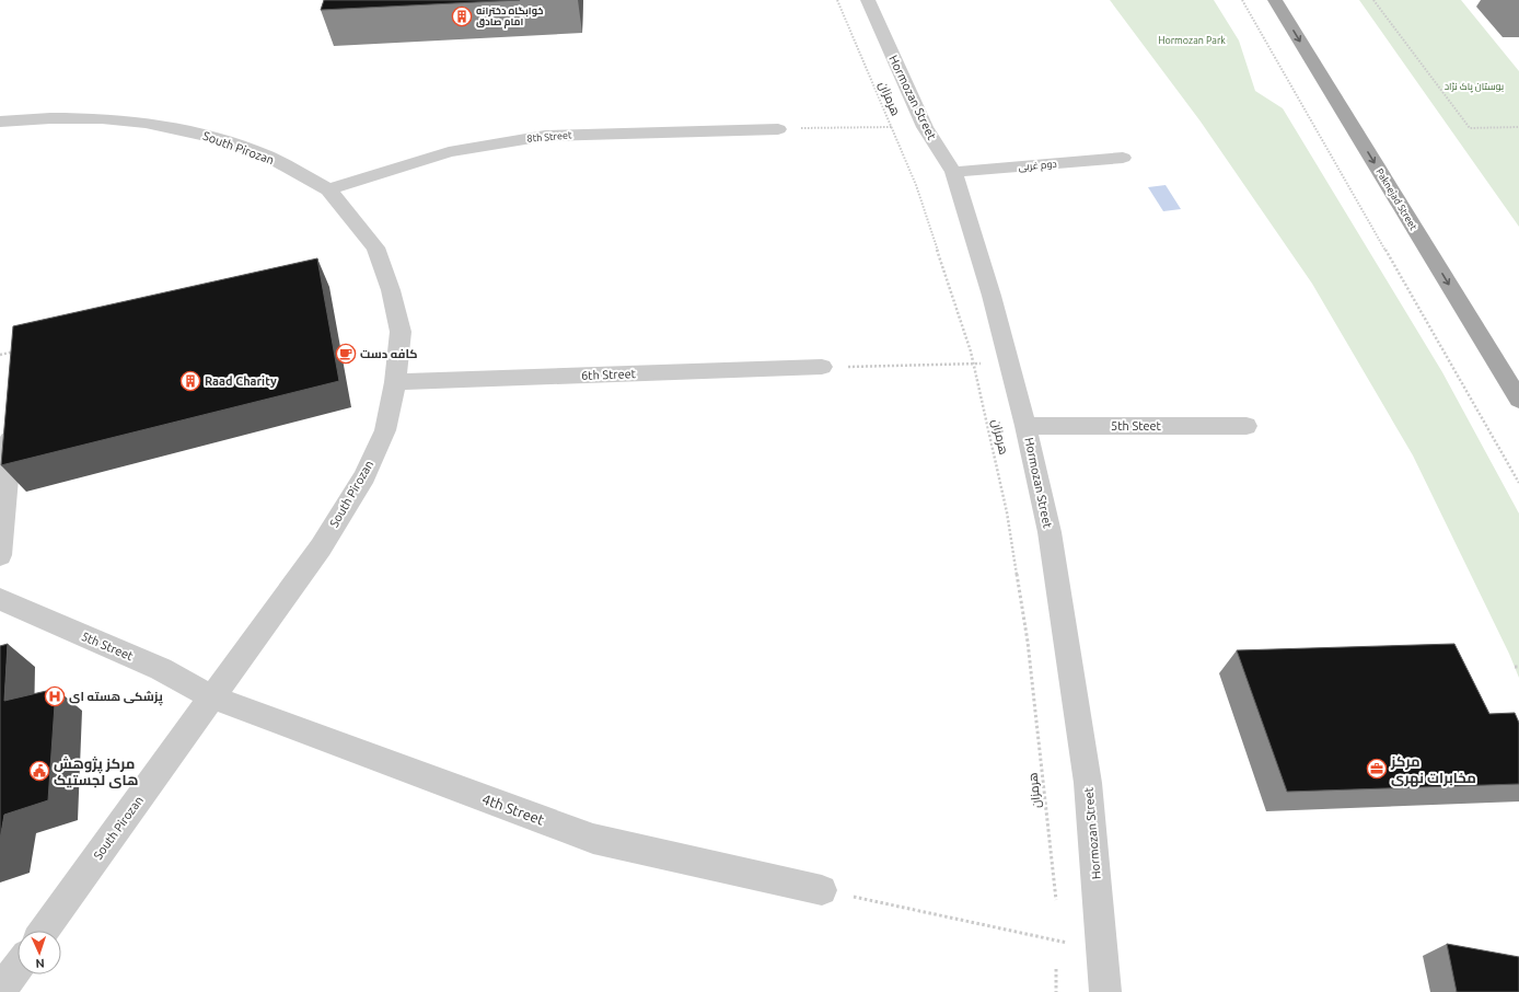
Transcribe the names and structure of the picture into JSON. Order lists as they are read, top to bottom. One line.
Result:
{"streets":{"main road":["Paknejad Street"],"street":["Hormozan Street","8th Street","South Pirozan","دوم غربی","6th Street","5th Steet","5th Street","4th Street"],"path":["هرمزان"]},"crossings":[["Hormozan Street","دوم غربی"],["Hormozan Street","5th Steet"],["8th Street","South Pirozan"],["South Pirozan","6th Street"],["South Pirozan","5th Street"],["South Pirozan","4th Street"],["5th Street","4th Street"]],"one_way":["Paknejad Street"],"parks":["Hormozan Park","بوستان پاک نژاد"],"places":{"building":["خوابگاه دخترانه امام صادق","Raad Charity"],"cafe":["کافه دست"],"hospital":["پزشکی هسته ای"],"office":["مرکز مخابرات نهری"],"public building":["مرکز پژوهش های لجستیک"]},"north":"bottom"}
